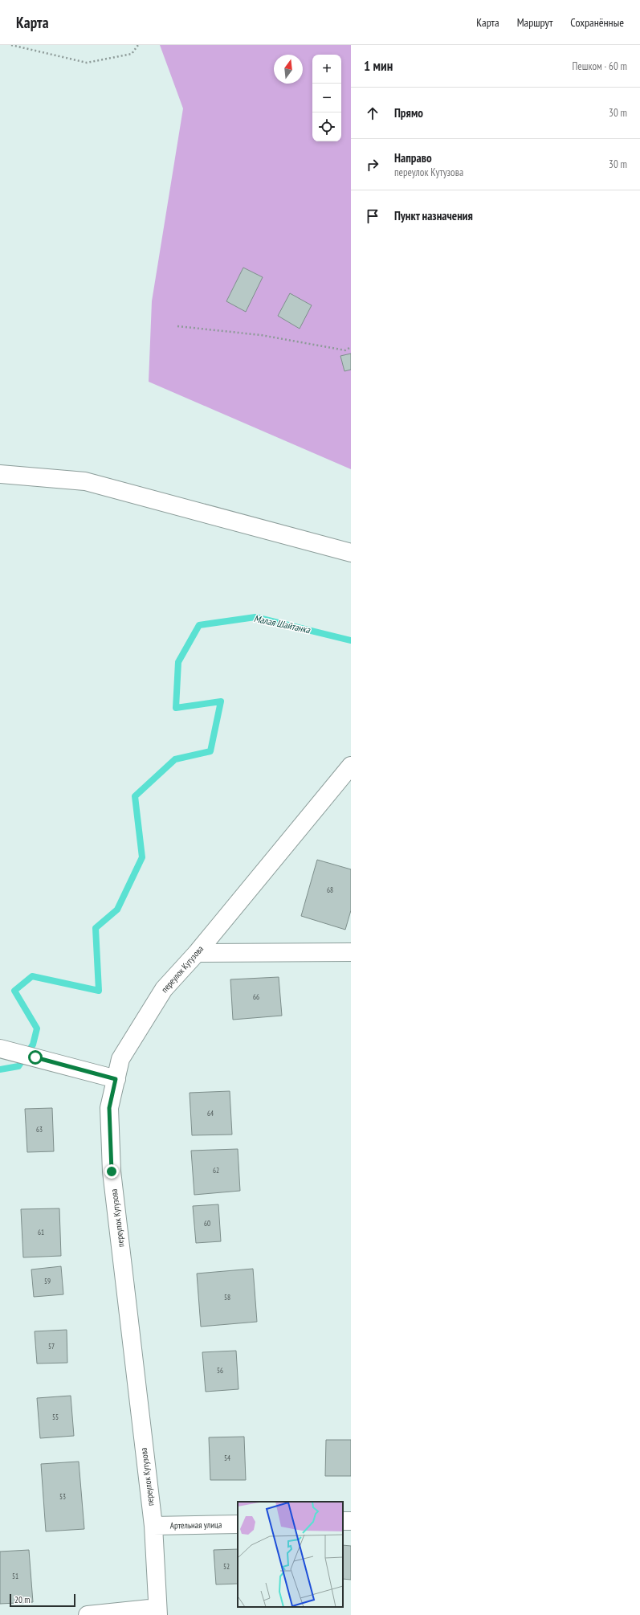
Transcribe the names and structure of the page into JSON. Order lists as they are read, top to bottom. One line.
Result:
{"streets":{"street":["переулок Кутузова","Артельная улица"]},"crossings":[["переулок Кутузова","Артельная улица"]],"water":["Малая Шайтанка"],"house_numbers":["68","66","64","63","62","60","61","59","58","57","56","55","54","53","52","51"],"scale_bar":"20 m","north":"top","page":{"header":"Карта","nav":["Карта","Маршрут","Сохранённые"],"heading":["1 мин","Пешком · 60 m"],"map_buttons":["+","−"],"list":[["Прямо","30 m"],["Направо","переулок Кутузова","30 m"],"Пункт назначения"],"scale":"20 m"}}
